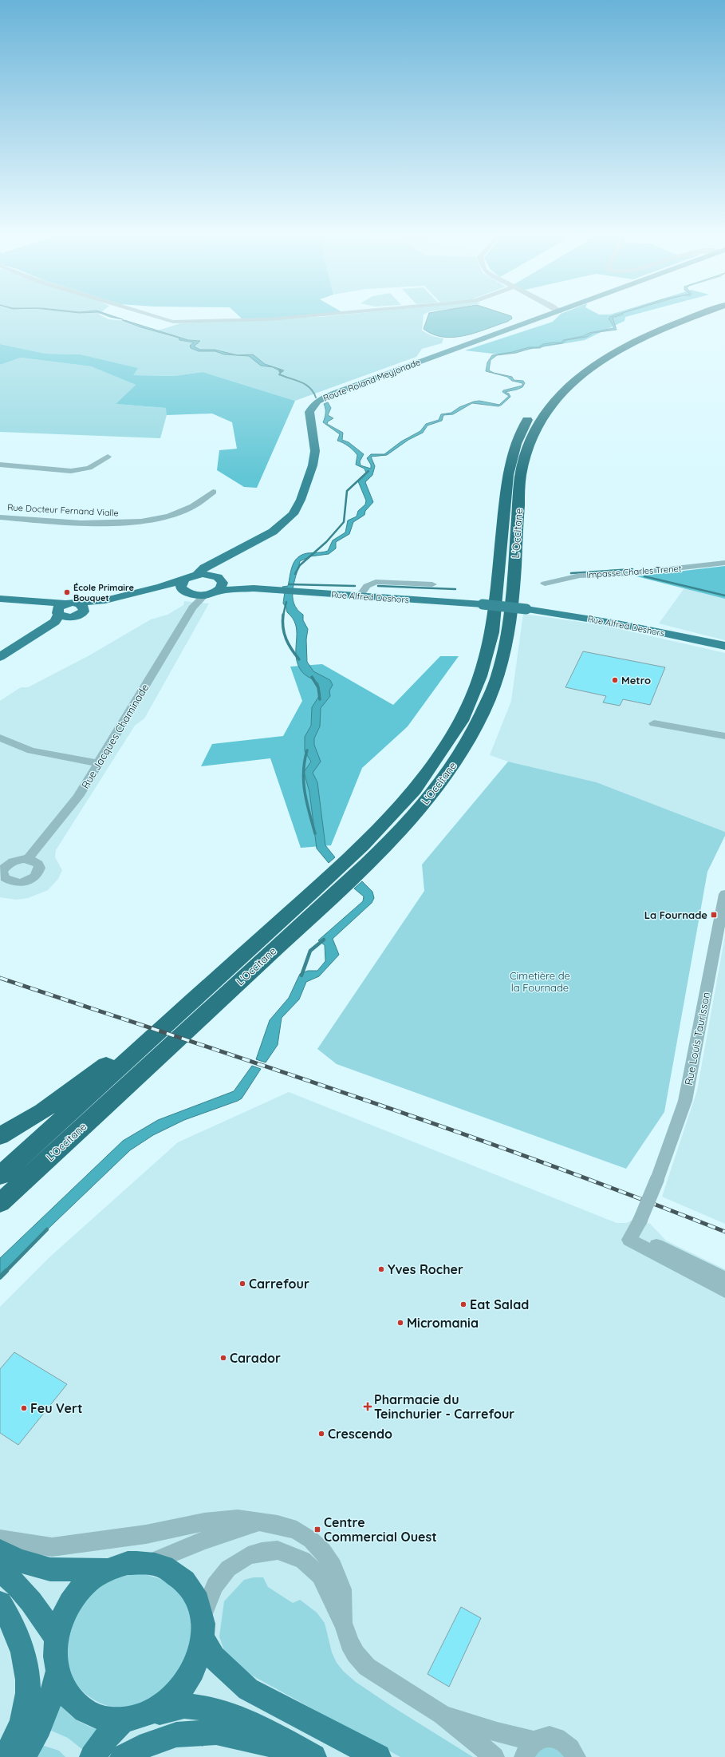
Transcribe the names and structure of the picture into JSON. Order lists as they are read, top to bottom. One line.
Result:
{"streets":{"highway":["L'Occitane"],"main road":["Route Roland Meyjonade","Rue Alfred Deshors"],"street":["Rue Docteur Fernand Vialle","Impasse Charles Trenet","Rue Jacques Chaminade","Rue Louis Taurisson"]},"parks":["Cimetière de la Fournade"],"places":{"other":["École Primaire Bouquet","Metro","Yves Rocher","Carrefour","Eat Salad","Micromania","Carador","Feu Vert","Crescendo"],"transit":["La Fournade","Centre Commercial Ouest"],"health":["Pharmacie du Teinchurier - Carrefour"]}}
